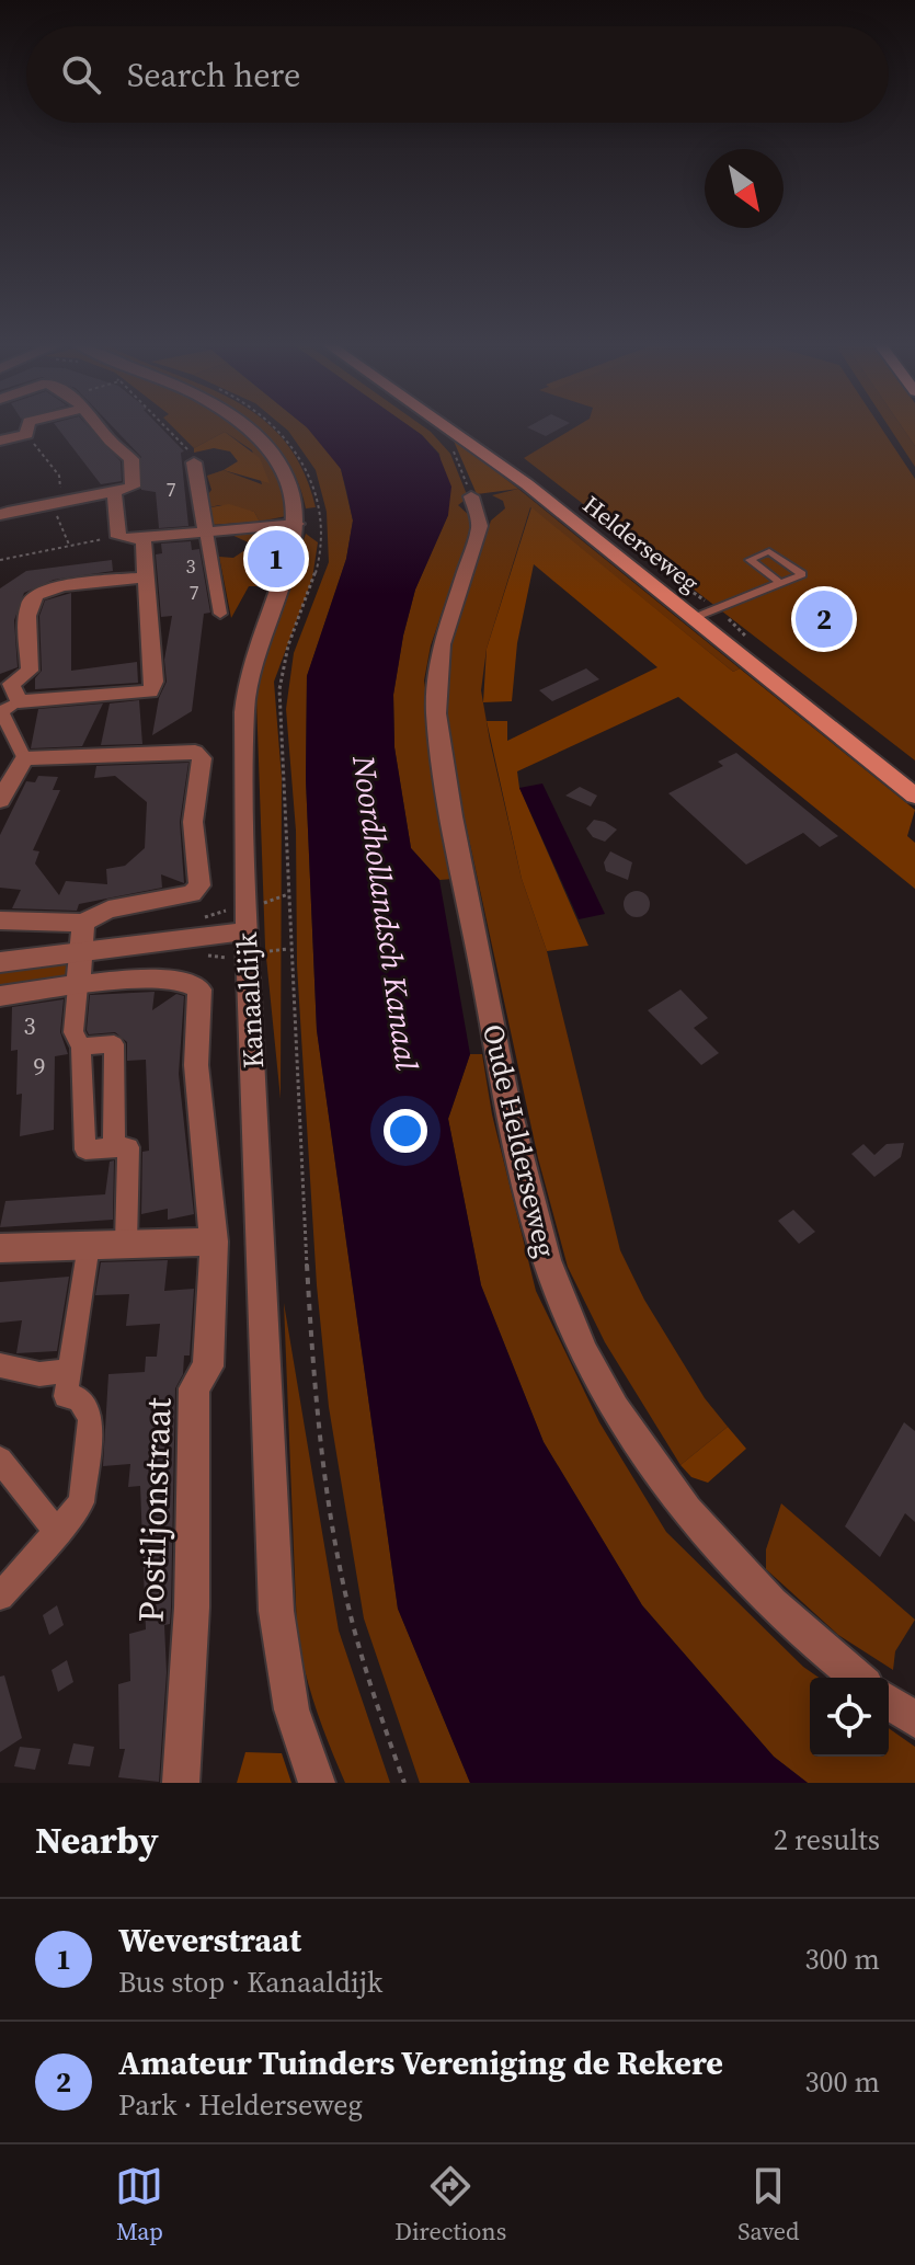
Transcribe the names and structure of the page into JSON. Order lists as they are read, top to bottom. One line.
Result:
{"streets":{"main road":["Helderseweg"],"street":["Kanaaldijk","Oude Helderseweg","Postiljonstraat"]},"water":["Noordhollandsch Kanaal"],"house_numbers":["7","3","7","3","9"],"north":"bottom right","page":{"search":"Search here","pins":["1","2"],"heading":["Nearby","2 results"],"list":[{"mark":"1","name":"Weverstraat","note":"Bus stop · Kanaaldijk","value":"300 m"},{"mark":"2","name":"Amateur Tuinders Vereniging de Rekere","note":"Park · Helderseweg","value":"300 m"}],"nav":["Map","Directions","Saved"]}}
